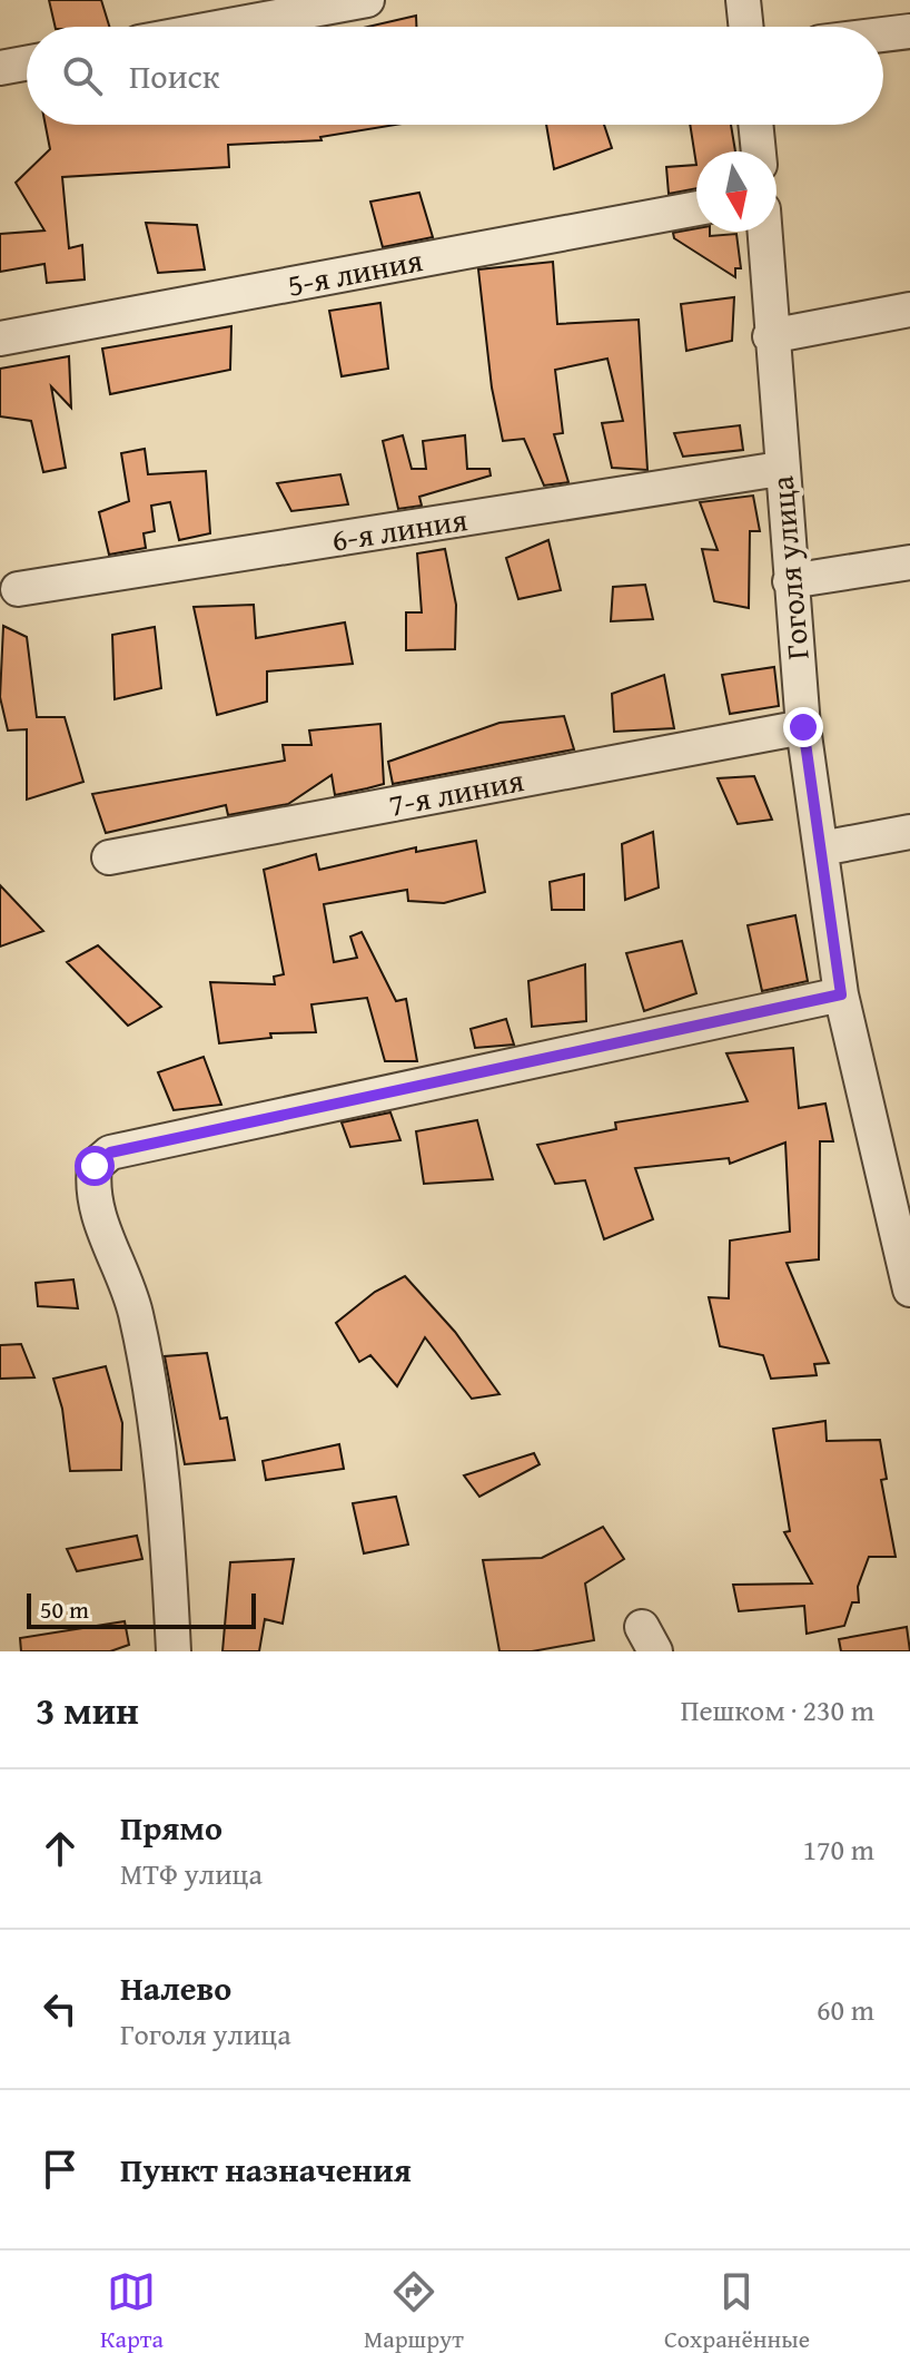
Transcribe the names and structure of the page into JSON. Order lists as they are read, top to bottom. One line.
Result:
{"streets":{"street":["5-я линия","6-я линия","Гоголя улица","7-я линия"]},"crossings":[["6-я линия","Гоголя улица"],["Гоголя улица","7-я линия"]],"scale_bar":"50 m","north":"bottom","page":{"search":"Поиск","scale":"50 m","heading":["3 мин","Пешком · 230 m"],"list":[["Прямо","МТФ улица","170 m"],["Налево","Гоголя улица","60 m"],"Пункт назначения"],"nav":["Карта","Маршрут","Сохранённые"]}}
